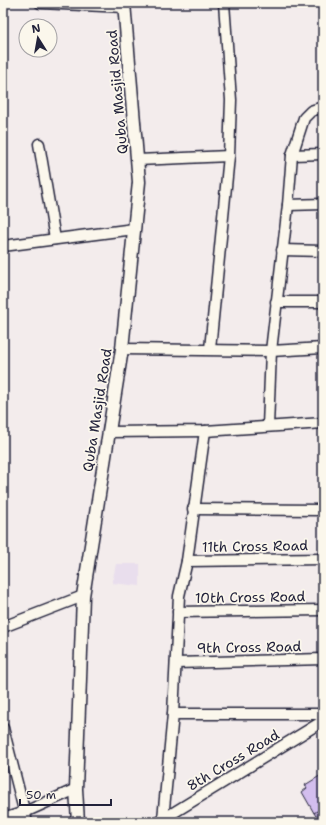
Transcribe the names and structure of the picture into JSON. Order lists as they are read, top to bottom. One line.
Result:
{"streets":{"street":["Quba Masjid Road","11th Cross Road","10th Cross Road","9th Cross Road","8th Cross Road"]},"scale_bar":"50 m","north":"top"}
